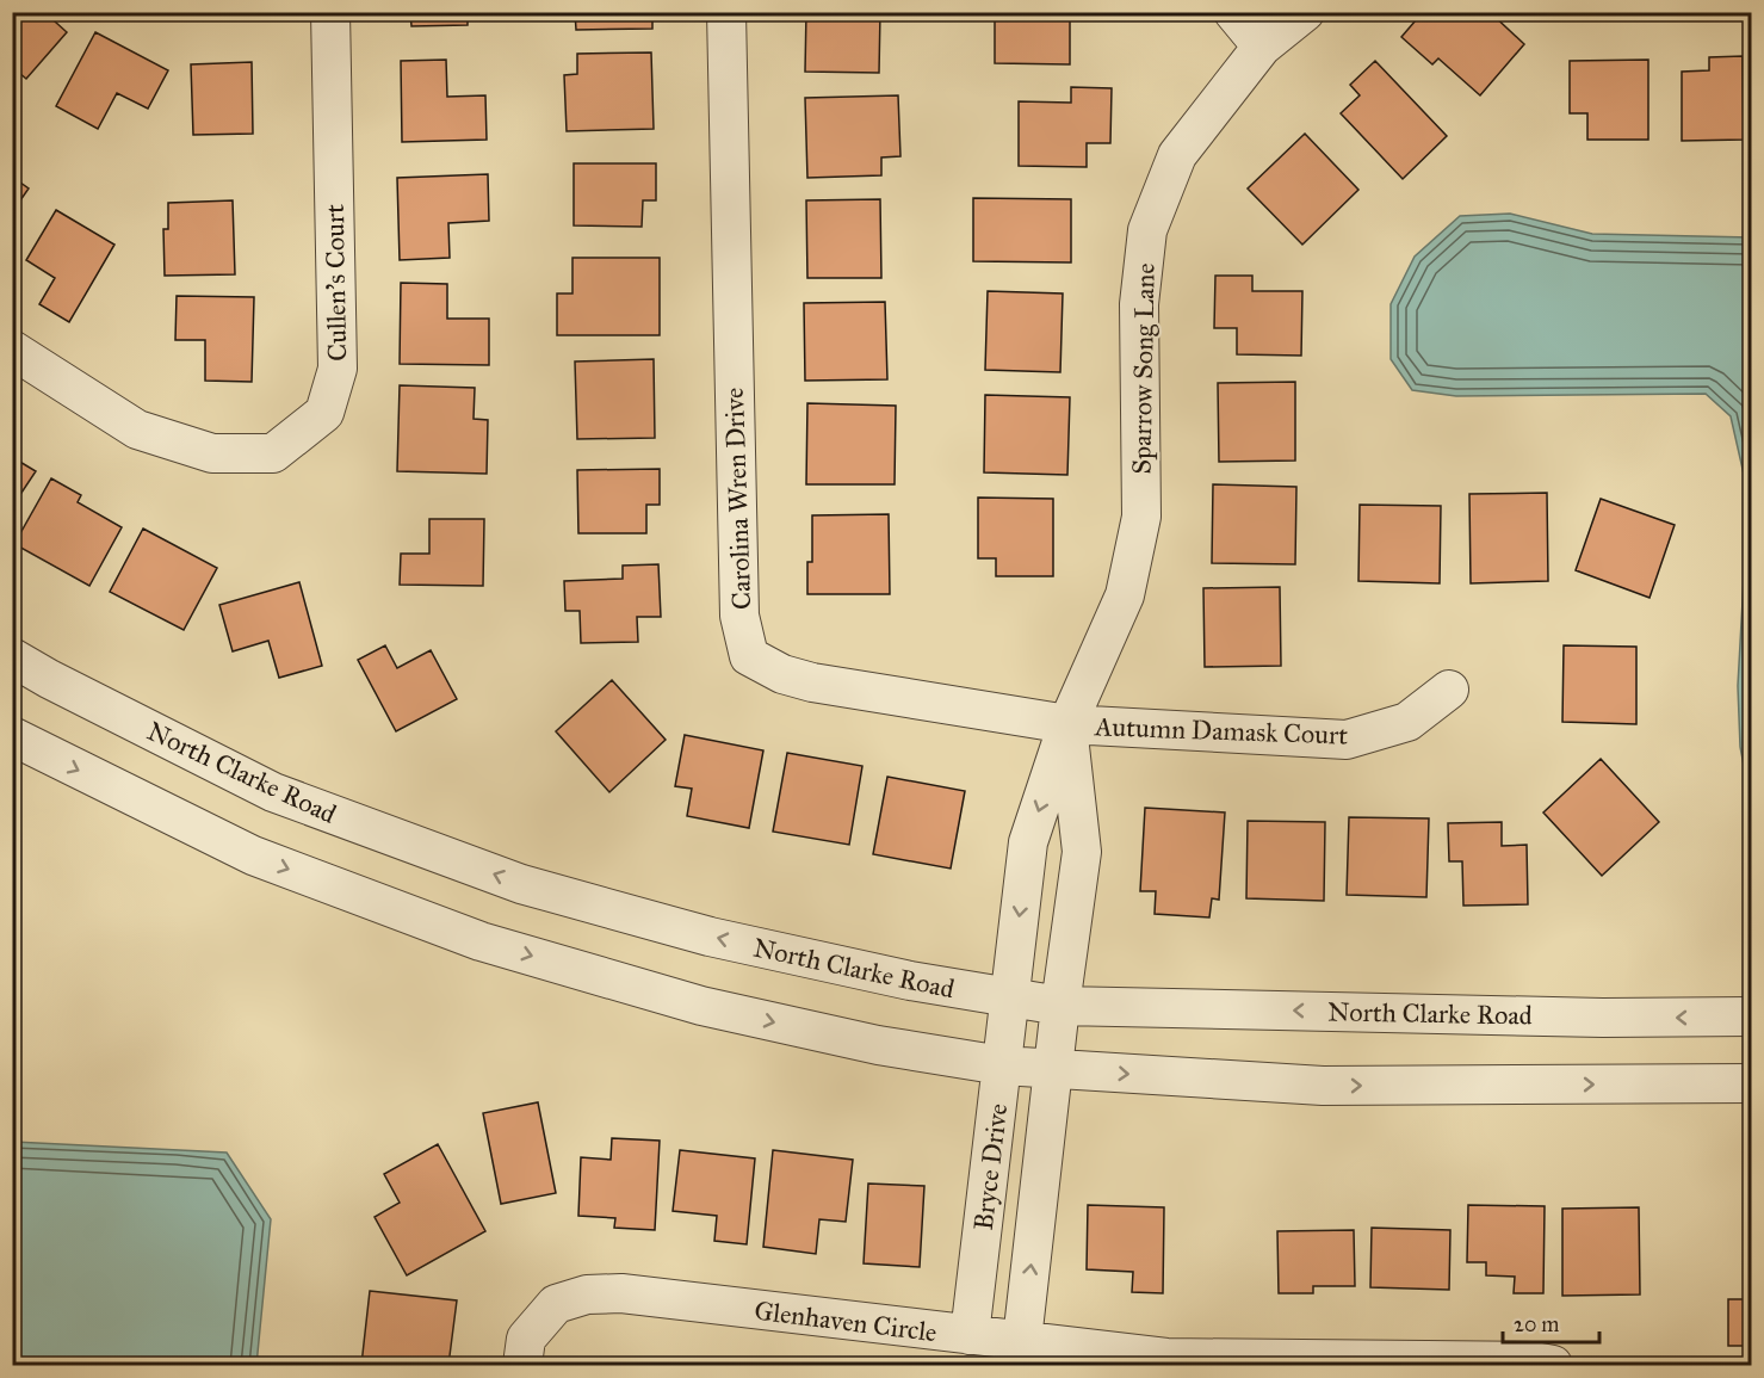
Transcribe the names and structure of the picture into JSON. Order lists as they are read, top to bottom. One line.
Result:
{"streets":{"street":["Cullen's Court","Sparrow Song Lane","Carolina Wren Drive","Autumn Damask Court","North Clarke Road","Bryce Drive","Glenhaven Circle"]},"crossings":[["Sparrow Song Lane","Carolina Wren Drive"],["Sparrow Song Lane","Autumn Damask Court"],["Sparrow Song Lane","North Clarke Road"],["Sparrow Song Lane","Bryce Drive"],["Carolina Wren Drive","Autumn Damask Court"],["North Clarke Road","Bryce Drive"],["Bryce Drive","Glenhaven Circle"]],"scale_bar":"20 m"}
